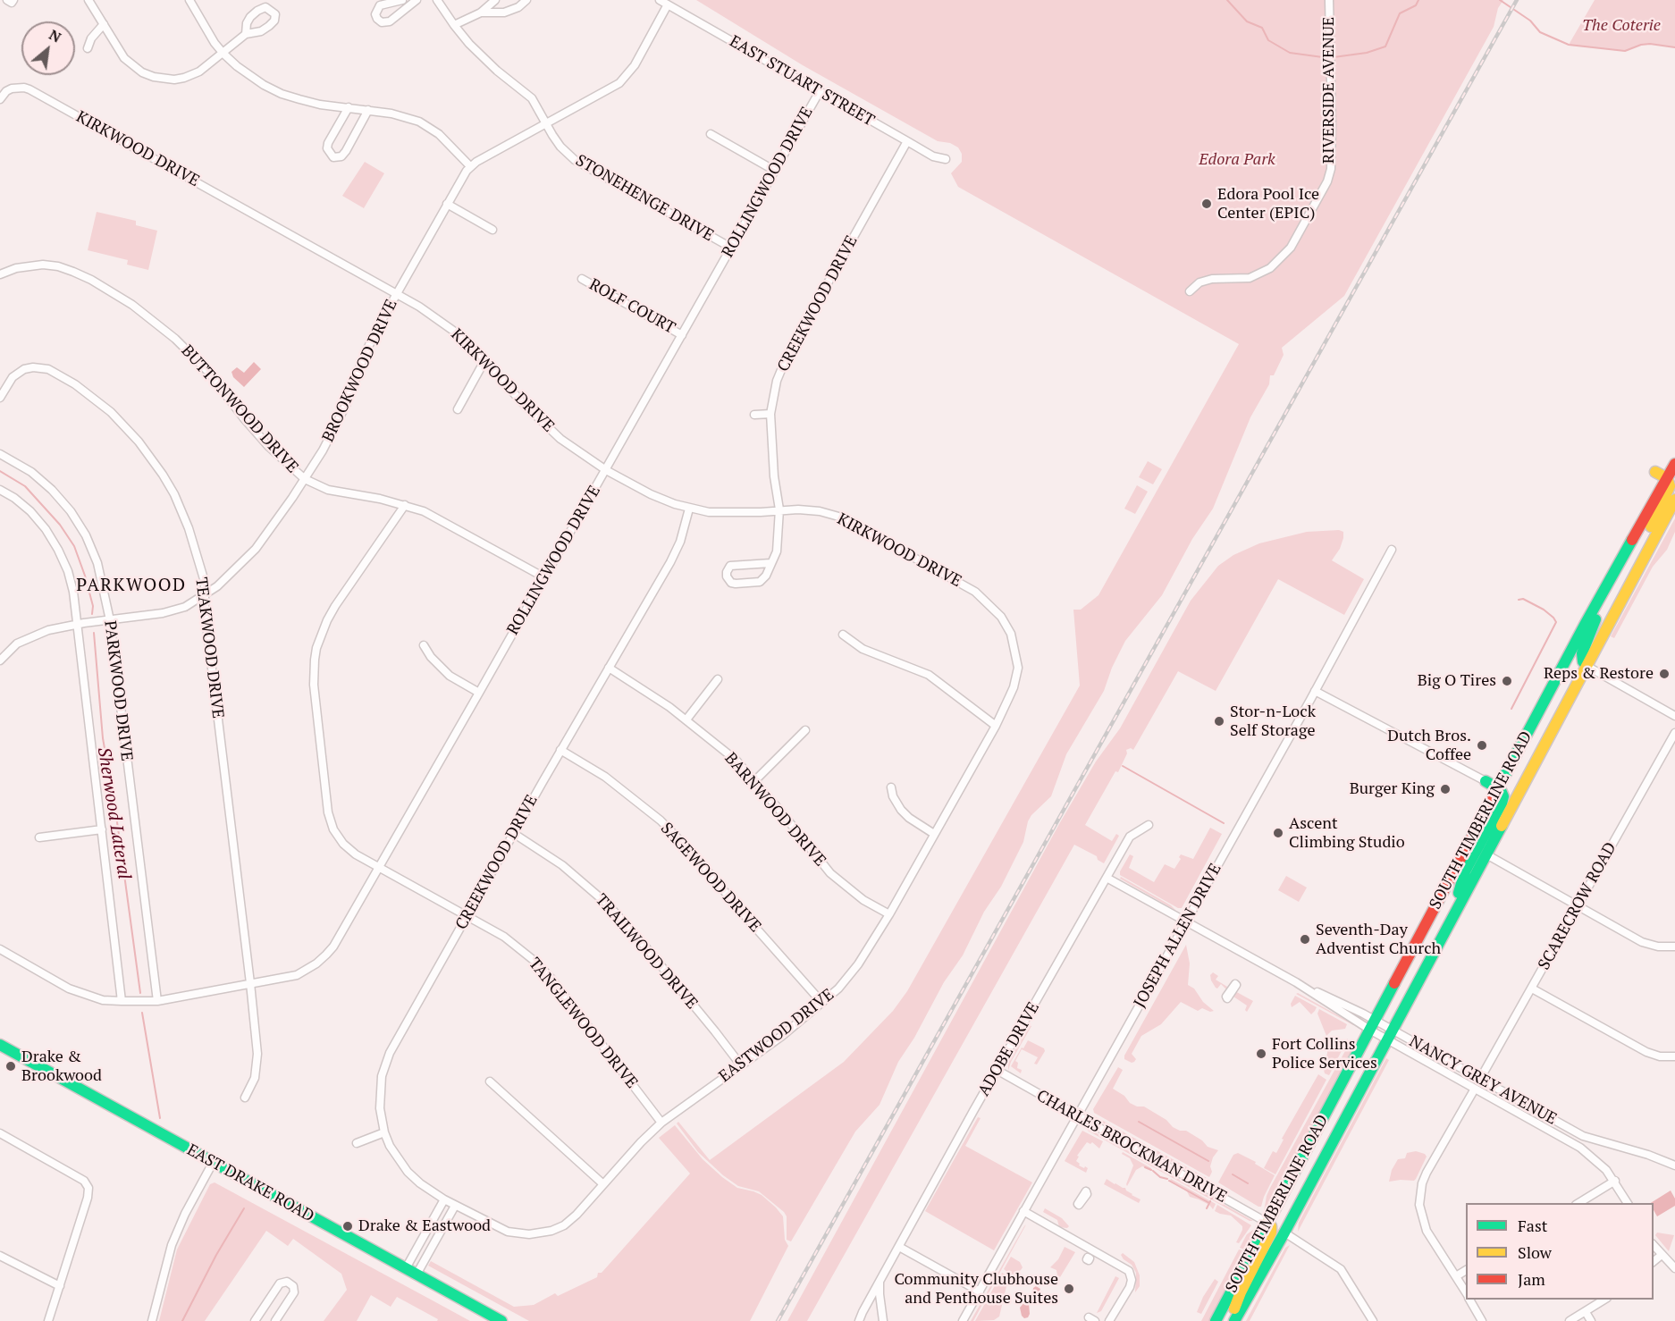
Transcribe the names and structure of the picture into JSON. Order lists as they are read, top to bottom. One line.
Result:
{"streets":{"main road":["SOUTH TIMBERLINE ROAD","EAST DRAKE ROAD"],"street":["EAST STUART STREET","RIVERSIDE AVENUE","KIRKWOOD DRIVE","ROLLINGWOOD DRIVE","STONEHENGE DRIVE","CREEKWOOD DRIVE","ROLF COURT","BROOKWOOD DRIVE","BUTTONWOOD DRIVE","TEAKWOOD DRIVE","PARKWOOD DRIVE","BARNWOOD DRIVE","SAGEWOOD DRIVE","SCARECROW ROAD","JOSEPH ALLEN DRIVE","TRAILWOOD DRIVE","TANGLEWOOD DRIVE","EASTWOOD DRIVE","ADOBE DRIVE","NANCY GREY AVENUE","CHARLES BROCKMAN DRIVE"]},"crossings":[["EAST STUART STREET","ROLLINGWOOD DRIVE"],["EAST STUART STREET","CREEKWOOD DRIVE"],["EAST STUART STREET","BROOKWOOD DRIVE"],["KIRKWOOD DRIVE","ROLLINGWOOD DRIVE"],["KIRKWOOD DRIVE","CREEKWOOD DRIVE"],["KIRKWOOD DRIVE","BROOKWOOD DRIVE"],["KIRKWOOD DRIVE","EASTWOOD DRIVE"],["ROLLINGWOOD DRIVE","STONEHENGE DRIVE"],["ROLLINGWOOD DRIVE","ROLF COURT"],["ROLLINGWOOD DRIVE","BUTTONWOOD DRIVE"],["ROLLINGWOOD DRIVE","TEAKWOOD DRIVE"],["ROLLINGWOOD DRIVE","PARKWOOD DRIVE"],["ROLLINGWOOD DRIVE","TANGLEWOOD DRIVE"],["STONEHENGE DRIVE","BROOKWOOD DRIVE"],["CREEKWOOD DRIVE","BARNWOOD DRIVE"],["CREEKWOOD DRIVE","SAGEWOOD DRIVE"],["CREEKWOOD DRIVE","TRAILWOOD DRIVE"],["CREEKWOOD DRIVE","TANGLEWOOD DRIVE"],["CREEKWOOD DRIVE","EASTWOOD DRIVE"],["BROOKWOOD DRIVE","BUTTONWOOD DRIVE"],["BROOKWOOD DRIVE","TEAKWOOD DRIVE"],["BROOKWOOD DRIVE","PARKWOOD DRIVE"],["BUTTONWOOD DRIVE","TANGLEWOOD DRIVE"],["BARNWOOD DRIVE","EASTWOOD DRIVE"],["SOUTH TIMBERLINE ROAD","NANCY GREY AVENUE"],["SOUTH TIMBERLINE ROAD","CHARLES BROCKMAN DRIVE"],["SAGEWOOD DRIVE","EASTWOOD DRIVE"],["SCARECROW ROAD","NANCY GREY AVENUE"],["JOSEPH ALLEN DRIVE","NANCY GREY AVENUE"],["JOSEPH ALLEN DRIVE","CHARLES BROCKMAN DRIVE"],["TRAILWOOD DRIVE","EASTWOOD DRIVE"],["TANGLEWOOD DRIVE","EASTWOOD DRIVE"],["ADOBE DRIVE","NANCY GREY AVENUE"],["ADOBE DRIVE","CHARLES BROCKMAN DRIVE"]],"districts":["PARKWOOD"],"water":["Sherwood Lateral"],"parks":["The Coterie","Edora Park"],"places":["Edora Pool Ice Center (EPIC)","Reps & Restore","Big O Tires","Stor-n-Lock Self Storage","Dutch Bros. Coffee","Burger King","Ascent Climbing Studio","Seventh-Day Adventist Church","Fort Collins Police Services","Drake & Brookwood","Drake & Eastwood","Community Clubhouse and Penthouse Suites"],"legend":["Fast","Slow","Jam"],"north":"top right"}
